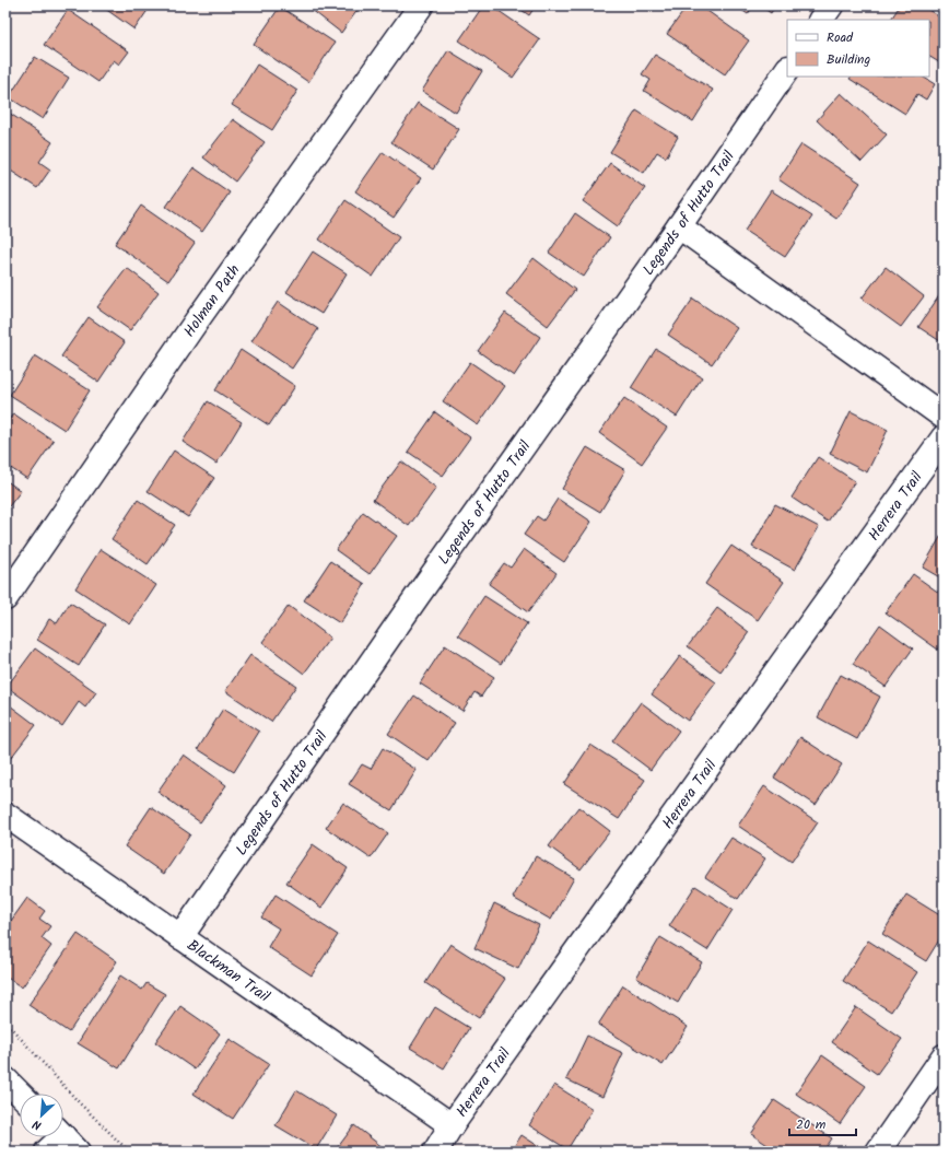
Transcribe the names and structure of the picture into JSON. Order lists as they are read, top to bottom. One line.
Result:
{"streets":{"street":["Legends of Hutto Trail","Holman Path","Herrera Trail","Blackman Trail"]},"crossings":[["Legends of Hutto Trail","Blackman Trail"],["Herrera Trail","Blackman Trail"]],"legend":["Road","Building"],"scale_bar":"20 m","north":"bottom left"}
